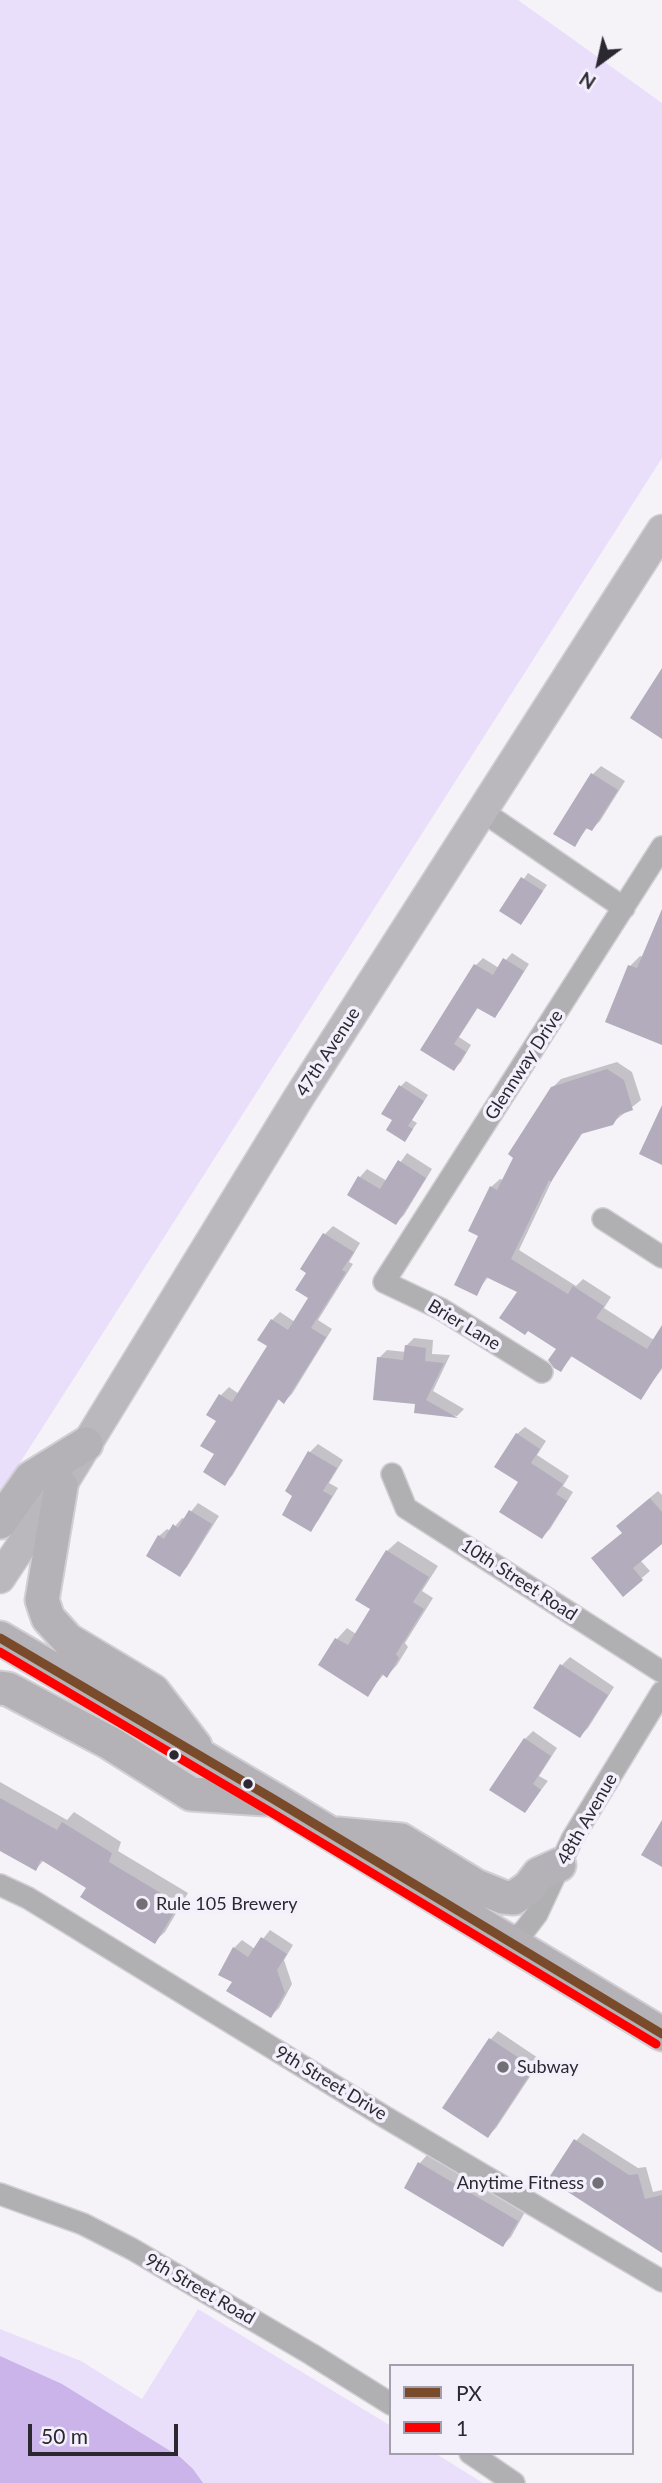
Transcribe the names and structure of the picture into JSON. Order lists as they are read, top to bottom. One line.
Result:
{"streets":{"main road":["47th Avenue"],"street":["Glennway Drive","Brier Lane","10th Street Road","48th Avenue","9th Street Drive","9th Street Road"]},"crossings":[["Glennway Drive","Brier Lane"]],"places":["Rule 105 Brewery","Subway","Anytime Fitness"],"lines":["transit line PX","transit line 1"],"legend":["PX","1"],"scale_bar":"50 m","north":"bottom left"}
